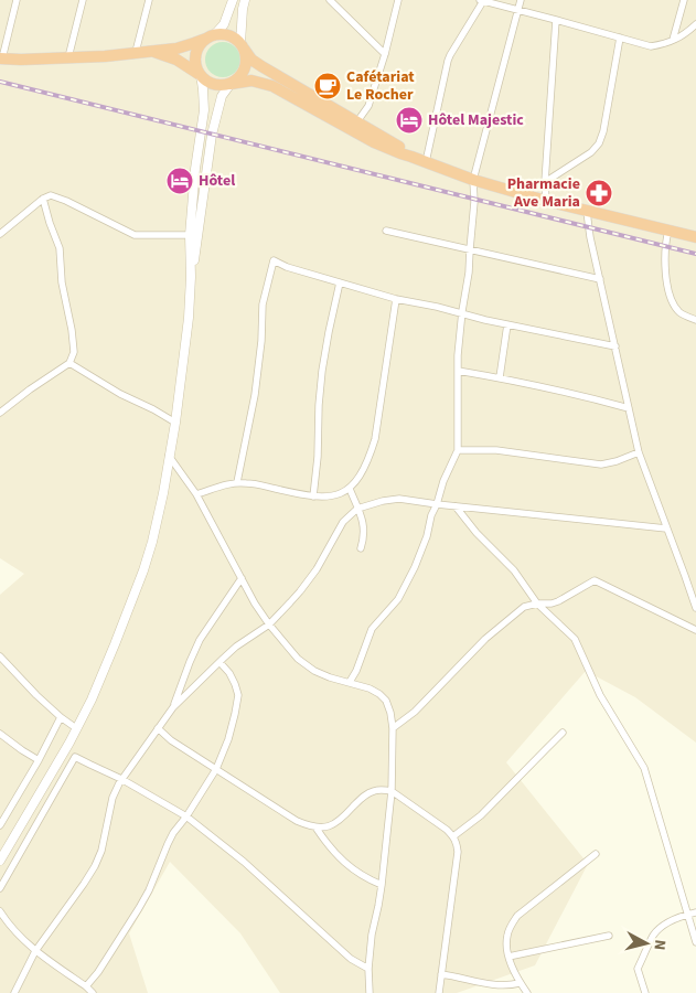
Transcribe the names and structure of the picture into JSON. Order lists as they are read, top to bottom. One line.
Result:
{"places":{"cafe":["Cafétariat Le Rocher"],"hotel":["Hôtel Majestic","Hôtel"],"pharmacy":["Pharmacie Ave Maria"]},"north":"right"}
